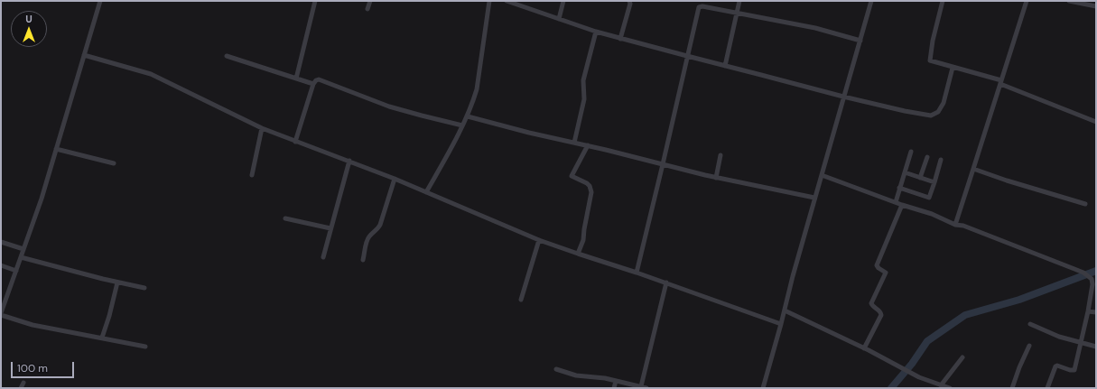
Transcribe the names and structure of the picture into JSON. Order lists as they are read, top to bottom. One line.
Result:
{"scale_bar":"100 m","north":"top"}
